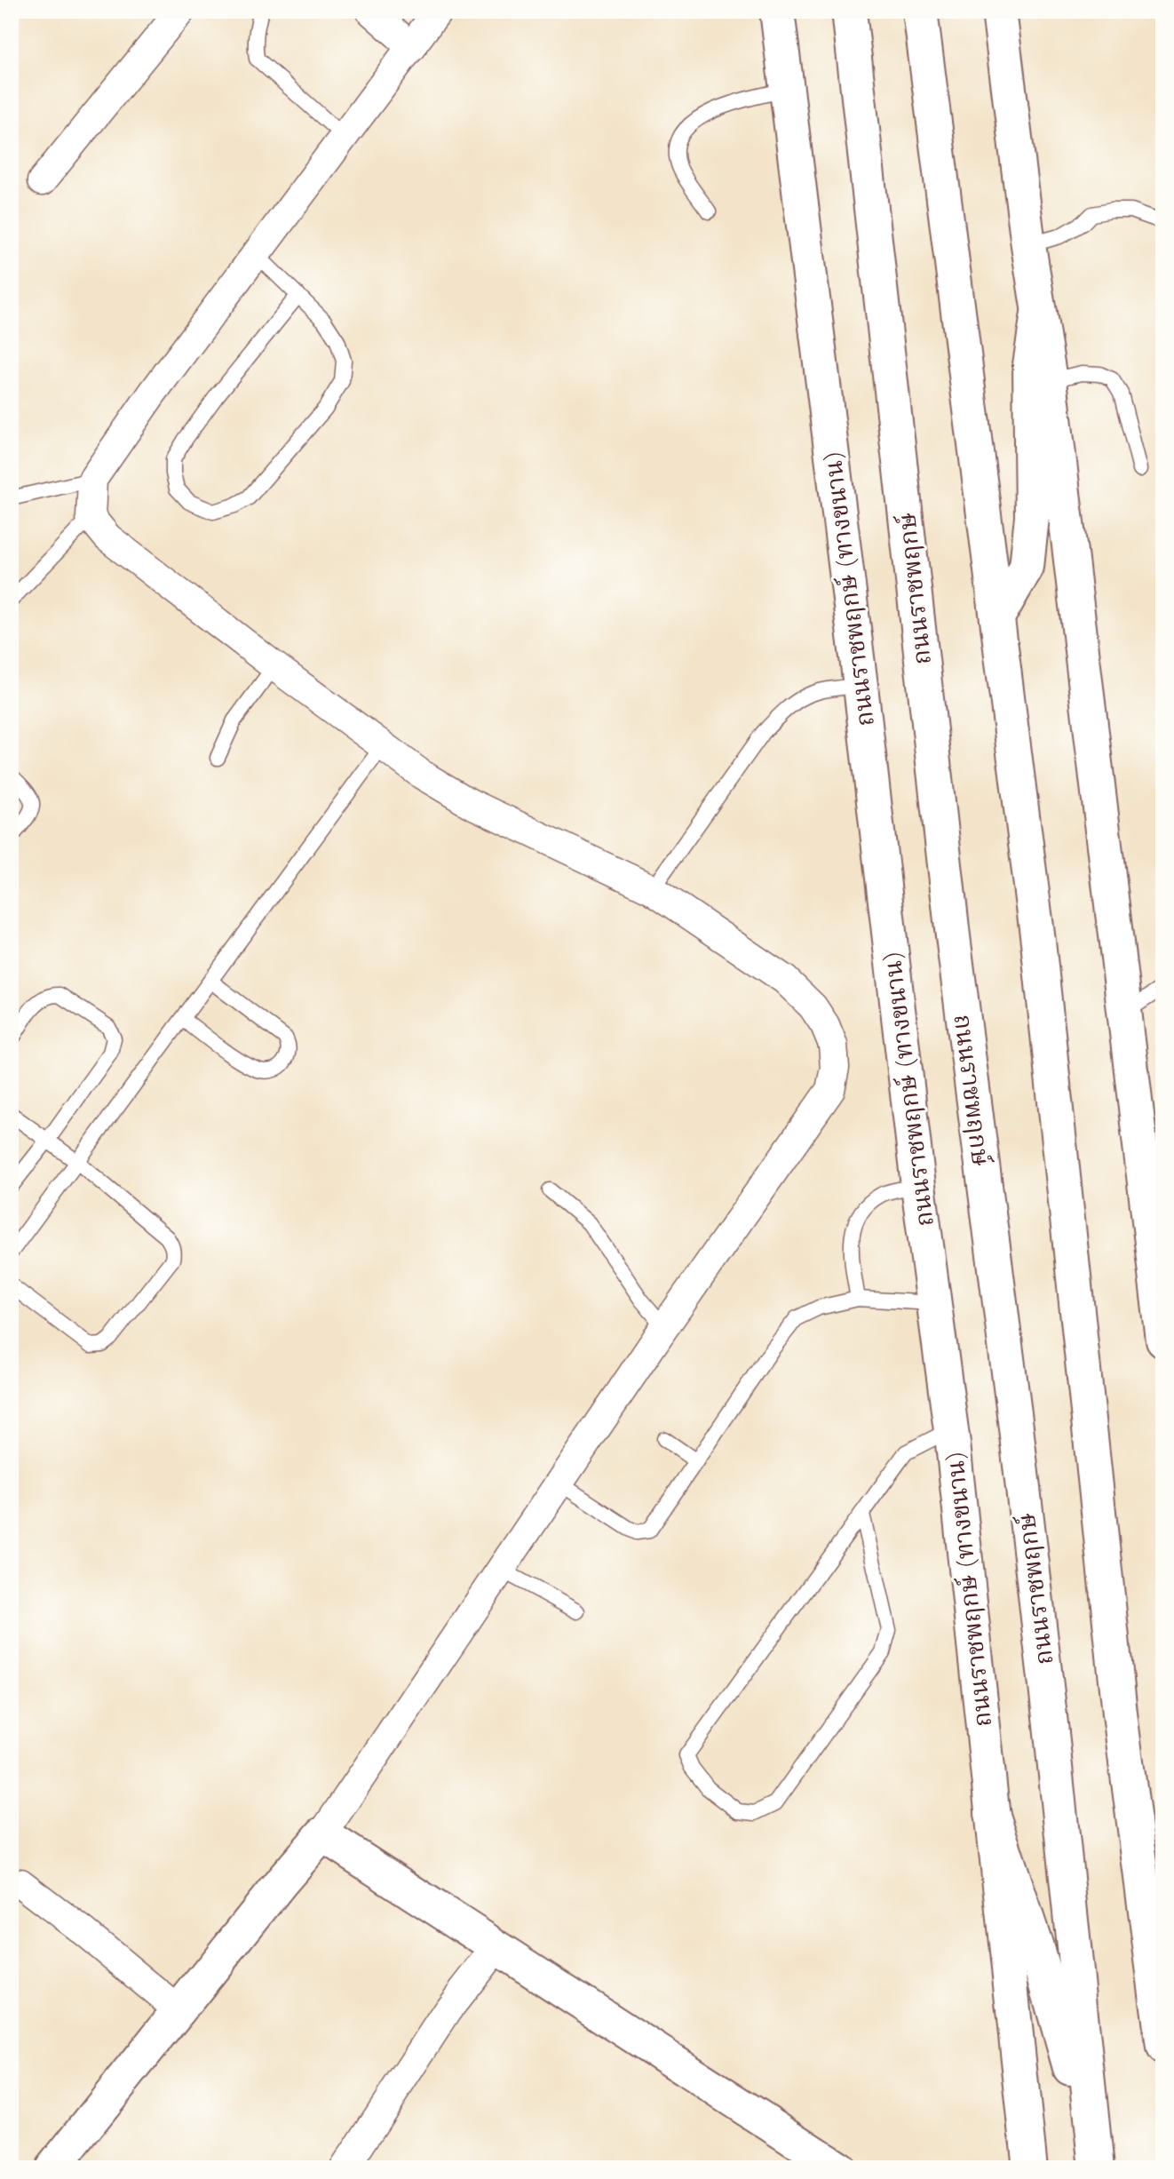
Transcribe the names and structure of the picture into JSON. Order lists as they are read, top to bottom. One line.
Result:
{"streets":{"main road":["ถนนราชพฤกษ์ (ทางขนาน)","ถนนราชพฤกษ์"]}}
